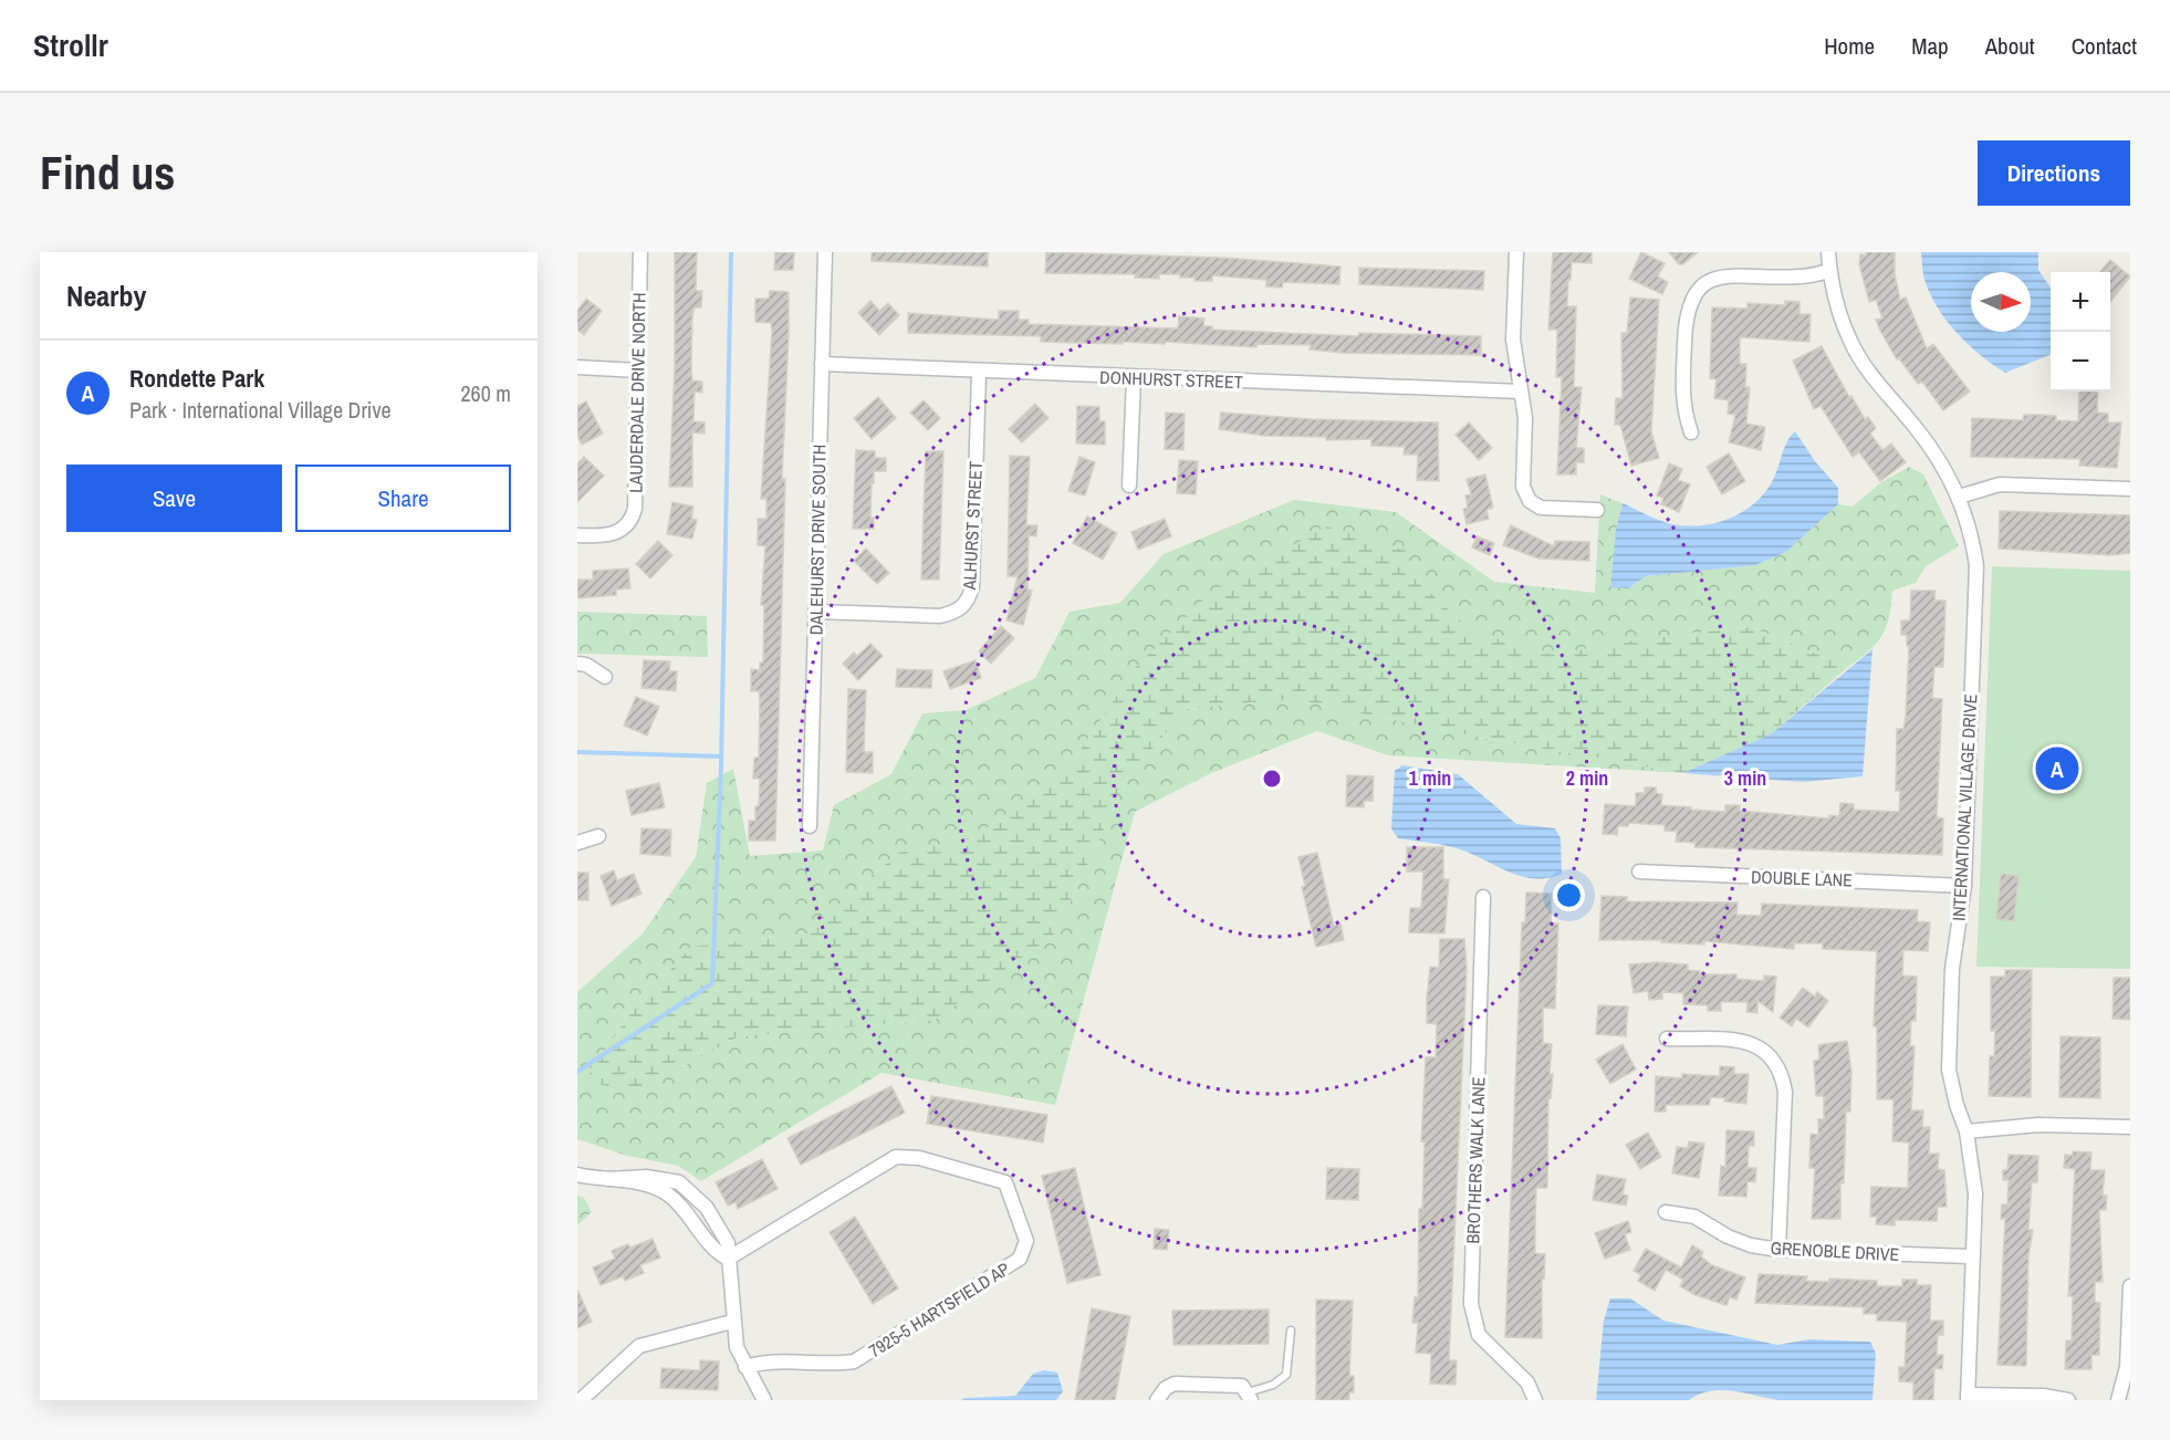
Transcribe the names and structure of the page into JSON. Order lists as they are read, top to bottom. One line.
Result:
{"streets":{"street":["DONHURST STREET","LAUDERDALE DRIVE NORTH","ALHURST STREET","DALEHURST DRIVE SOUTH","INTERNATIONAL VILLAGE DRIVE","DOUBLE LANE","BROTHERS WALK LANE","GRENOBLE DRIVE","7925-5 HARTSFIELD AP"]},"crossings":[["DONHURST STREET","ALHURST STREET"],["DONHURST STREET","DALEHURST DRIVE SOUTH"],["ALHURST STREET","DALEHURST DRIVE SOUTH"],["INTERNATIONAL VILLAGE DRIVE","DOUBLE LANE"],["INTERNATIONAL VILLAGE DRIVE","GRENOBLE DRIVE"]],"north":"right","page":{"header":"Strollr","nav":["Home","Map","About","Contact"],"buttons":["Directions",["Save","Share"]],"title":"Find us","heading":"Nearby","map_buttons":["+","−"],"list":[{"mark":"A","name":"Rondette Park","note":"Park · International Village Drive","value":"260 m"}],"pins":"A"},"rings":["1 min","2 min","3 min"]}
